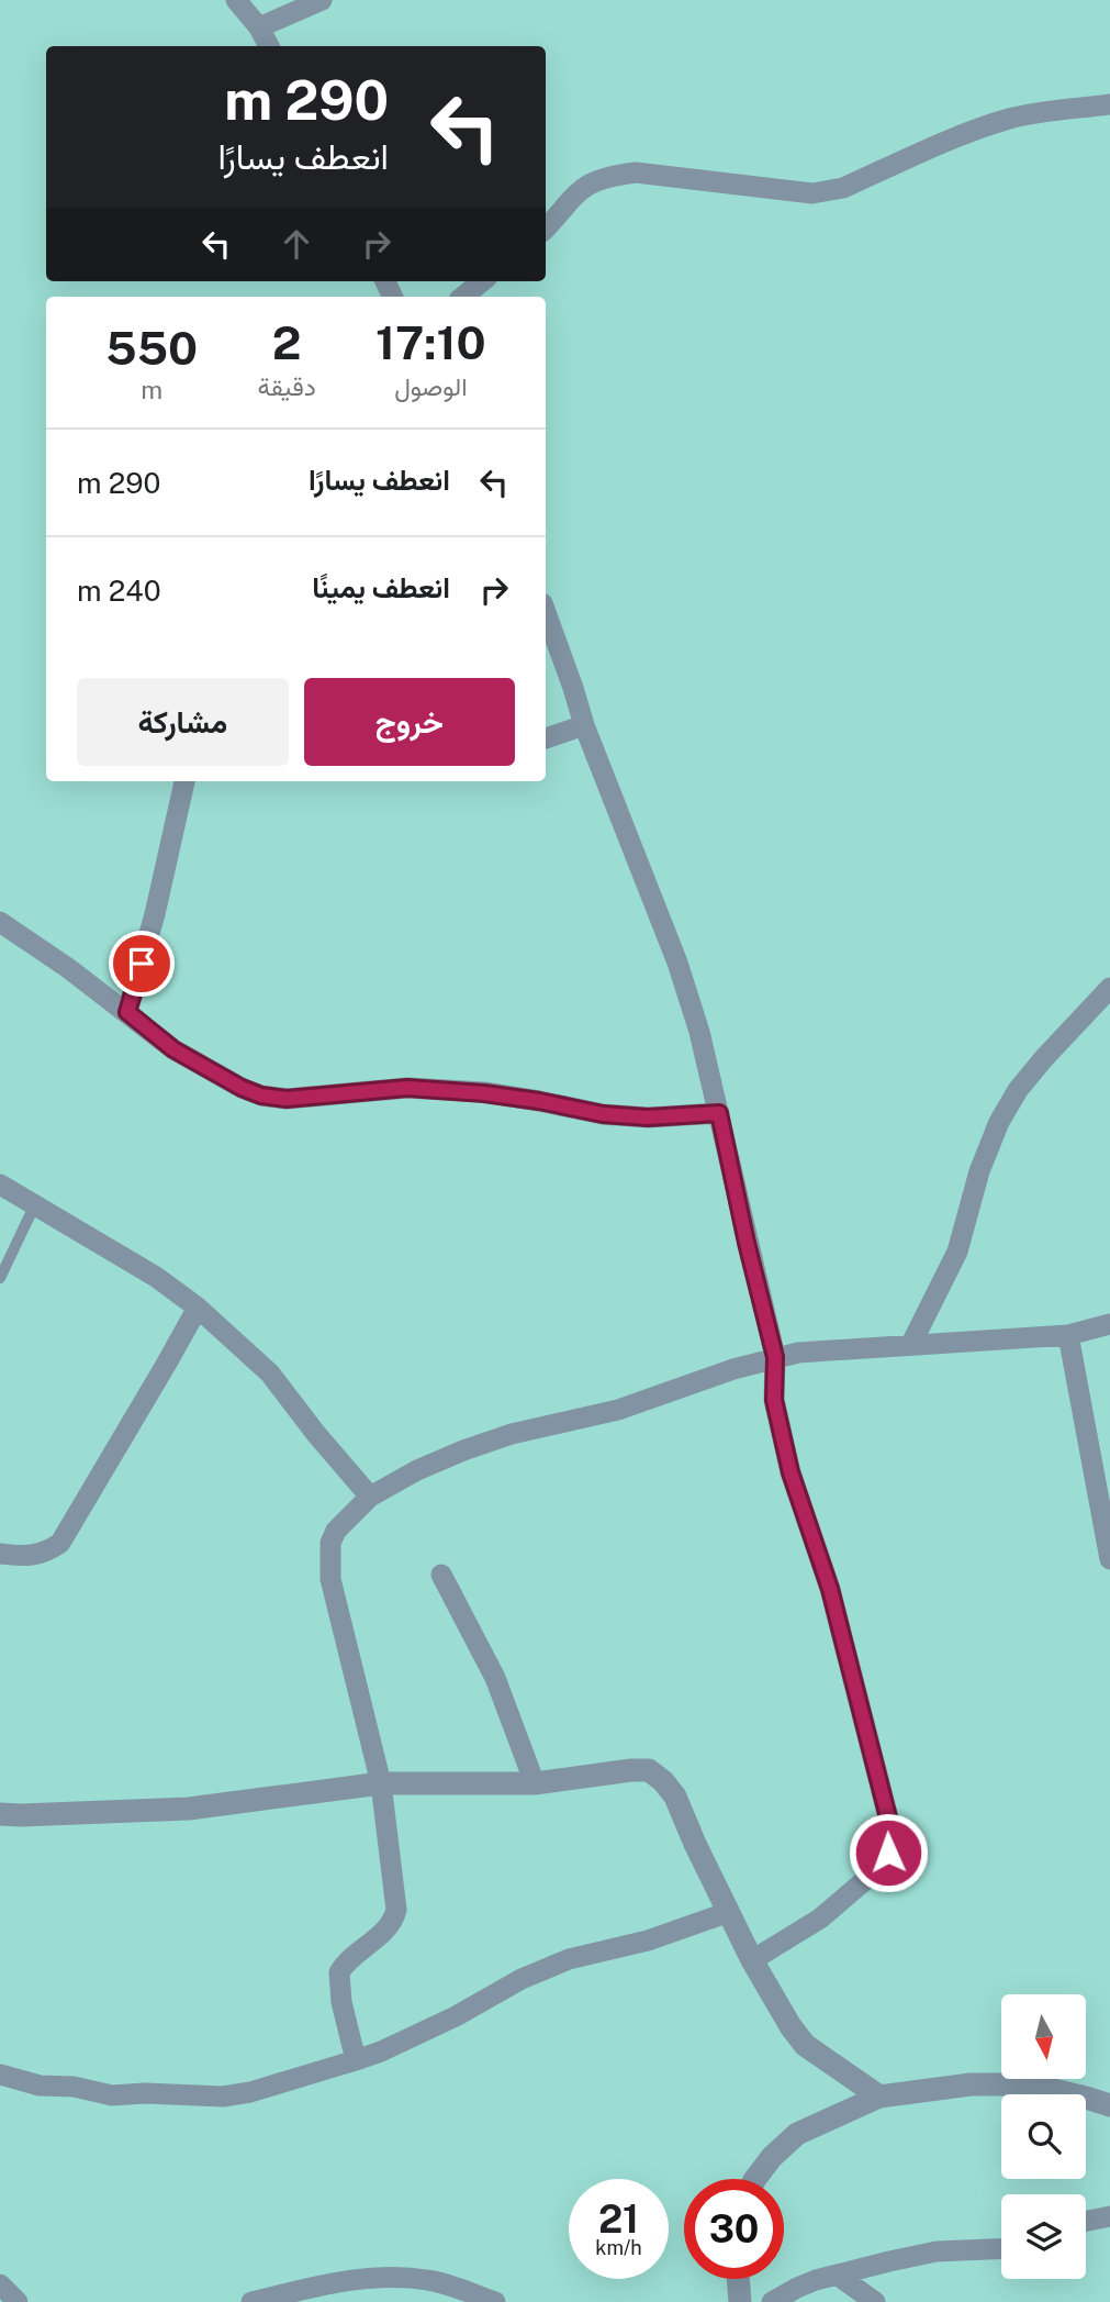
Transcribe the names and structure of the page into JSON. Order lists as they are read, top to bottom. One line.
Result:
{"north":"bottom","page":{"turn":["290 m","انعطف يسارًا"],"eta":["17:10","الوصول","2","دقيقة","550","m"],"list":[{"name":"انعطف يسارًا","value":"290 m"},{"name":"انعطف يمينًا","value":"240 m"}],"buttons":["خروج","مشاركة"],"speed":"21 km/h","limit":"30"}}
